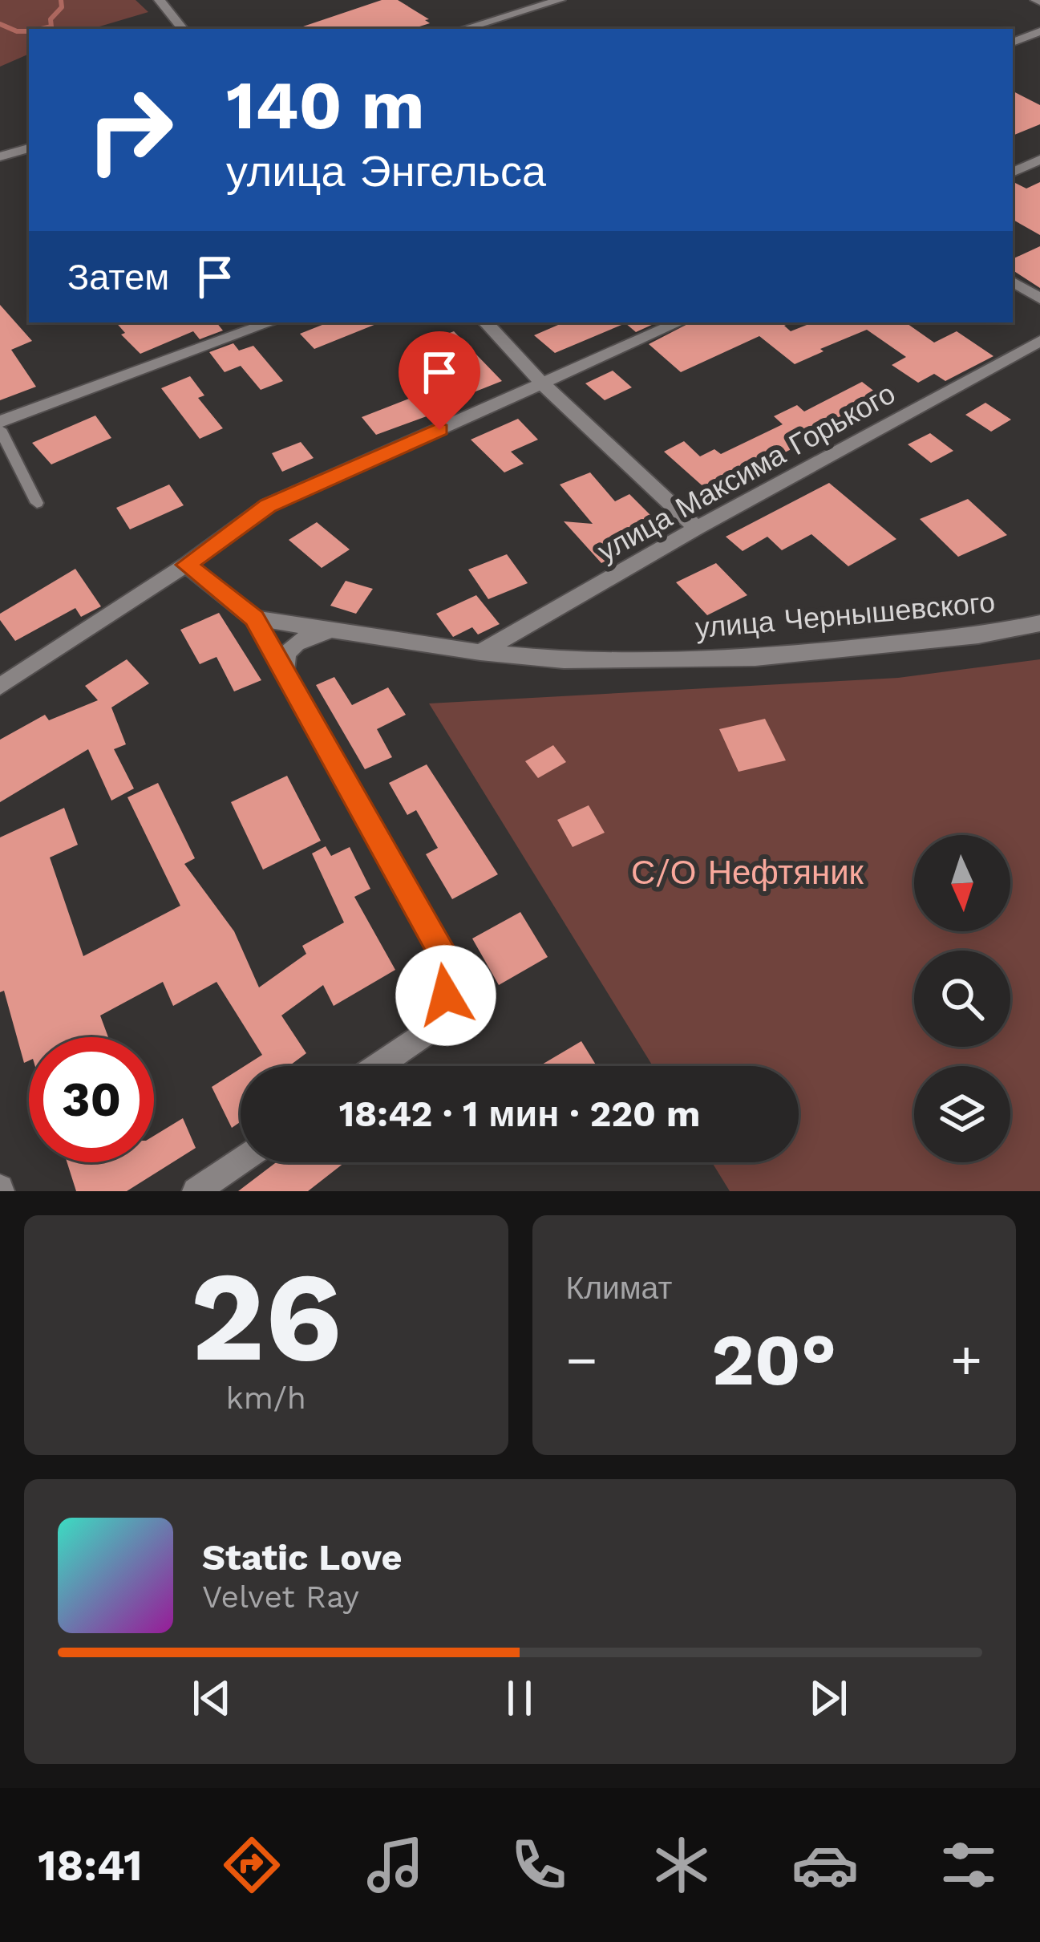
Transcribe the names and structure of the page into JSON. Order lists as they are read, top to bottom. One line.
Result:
{"streets":{"street":["улица Максима Горького","улица Чернышевского"]},"crossings":[["улица Максима Горького","улица Чернышевского"]],"parks":["С/О Нефтяник"],"north":"bottom","page":{"turn":["140 m","улица Энгельса"],"then":"Затем","limit":"30","trip":"18:42 · 1 мин · 220 m","tile":[["26","km/h"],"Климат"],"heat":["−","20°","+"],"song":["Static Love","Velvet Ray"],"tabs":"18:41"}}
